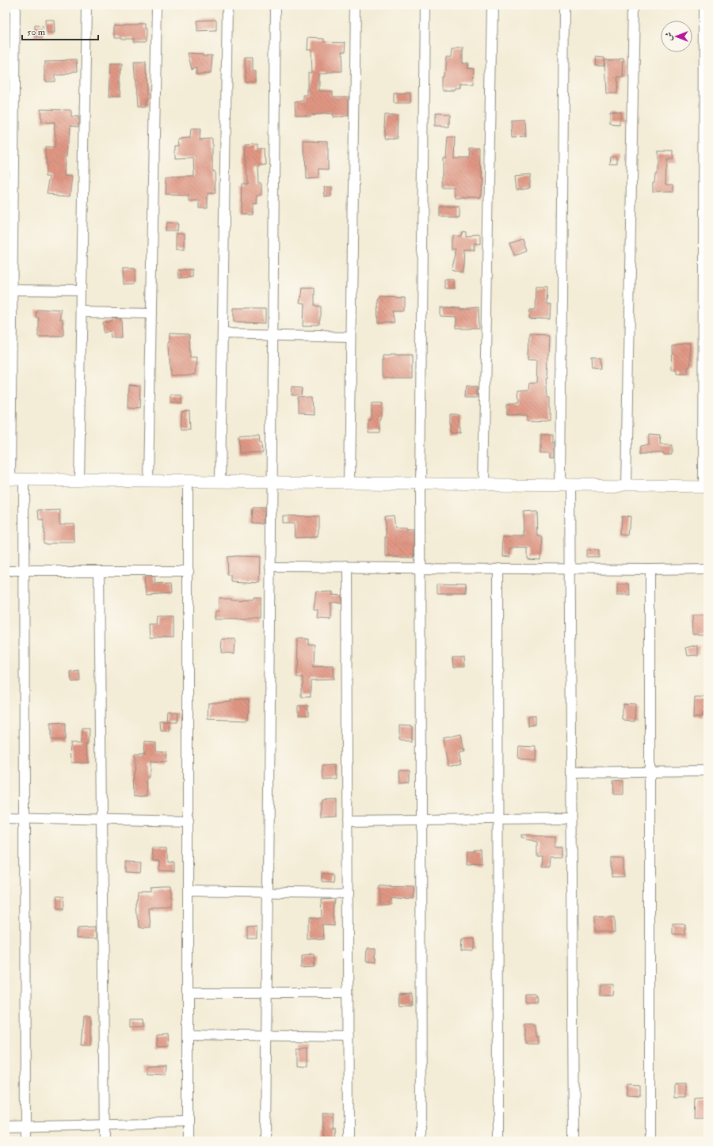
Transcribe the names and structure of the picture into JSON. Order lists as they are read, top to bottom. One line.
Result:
{"scale_bar":"50 m","north":"left"}
